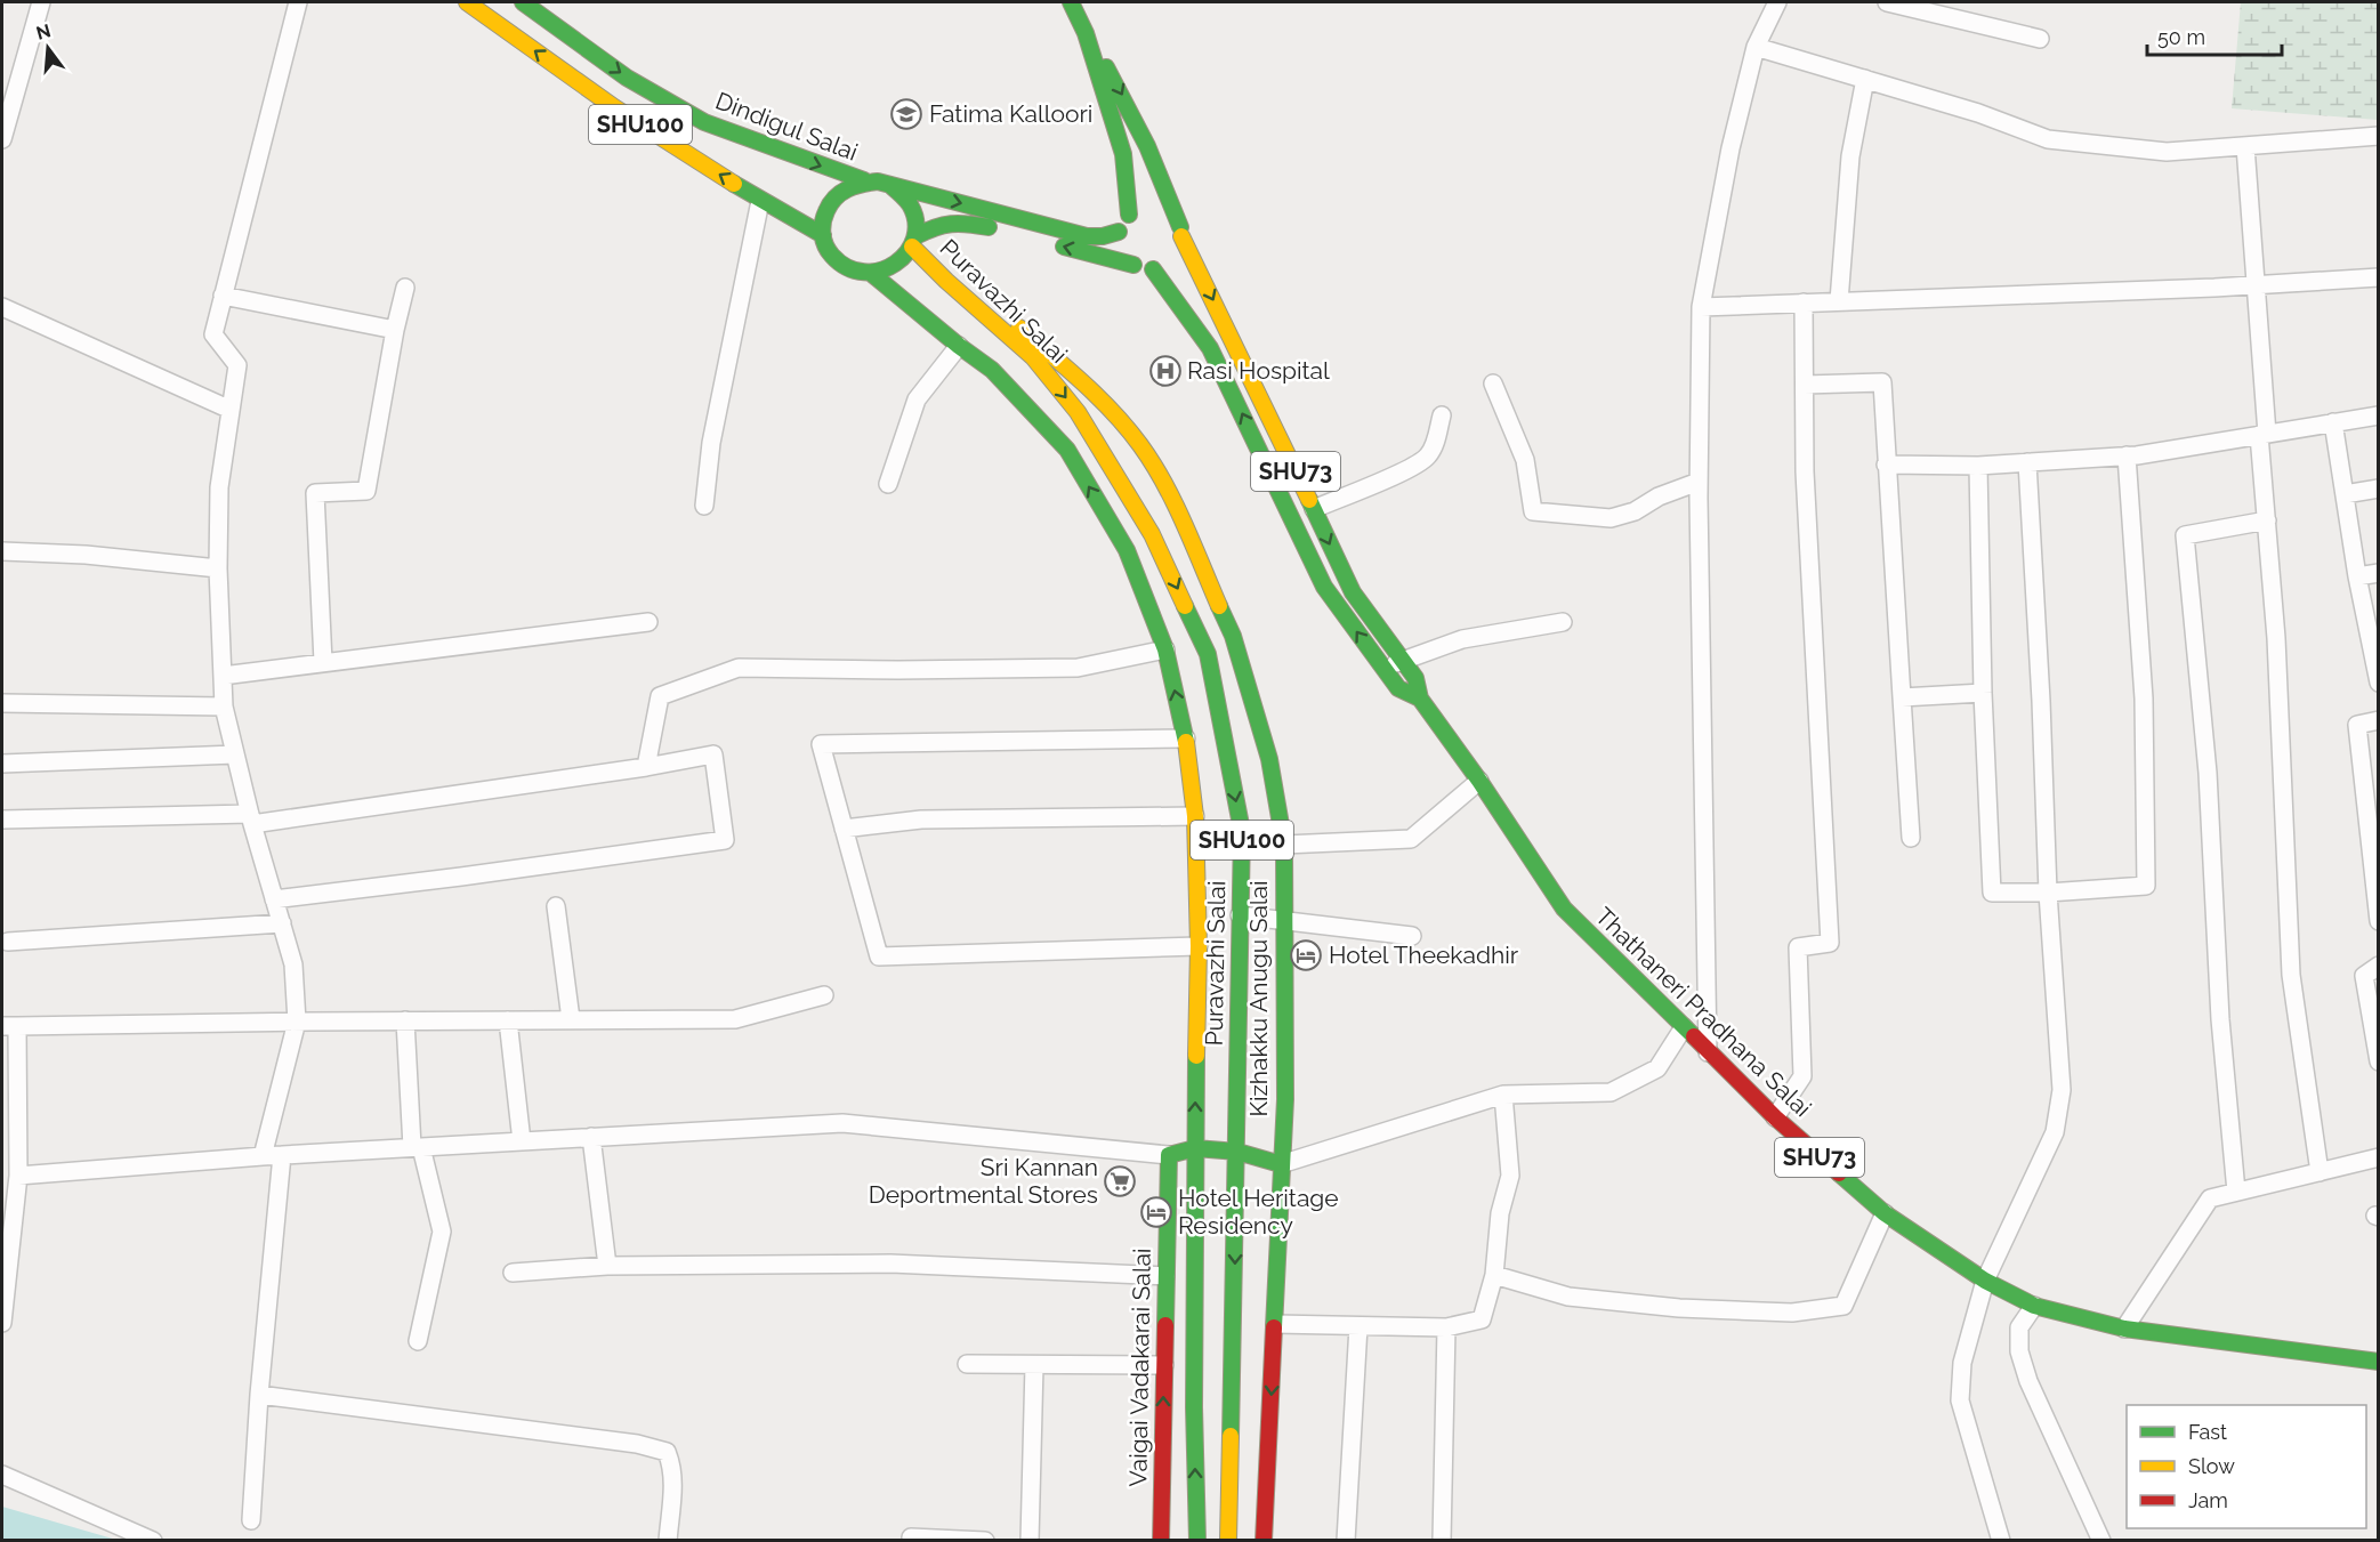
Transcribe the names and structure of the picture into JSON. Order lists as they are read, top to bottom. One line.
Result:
{"streets":{"main road":["SHU100","Dindigul Salai","Puravazhi Salai","SHU73","Kizhakku Anugu Salai","Thathaneri Pradhana Salai","Vaigai Vadakarai Salai"]},"crossings":[["SHU100","Dindigul Salai"],["SHU100","Puravazhi Salai"],["Dindigul Salai","Puravazhi Salai"],["Puravazhi Salai","Kizhakku Anugu Salai"],["SHU73","Thathaneri Pradhana Salai"]],"places":{"school or university":["Fatima Kalloori"],"hospital":["Rasi Hospital"],"hotel":["Hotel Theekadhir","Hotel Heritage Residency"],"supermarket":["Sri Kannan Deportmental Stores"]},"legend":["Fast","Slow","Jam"],"scale_bar":"50 m","north":"top"}
